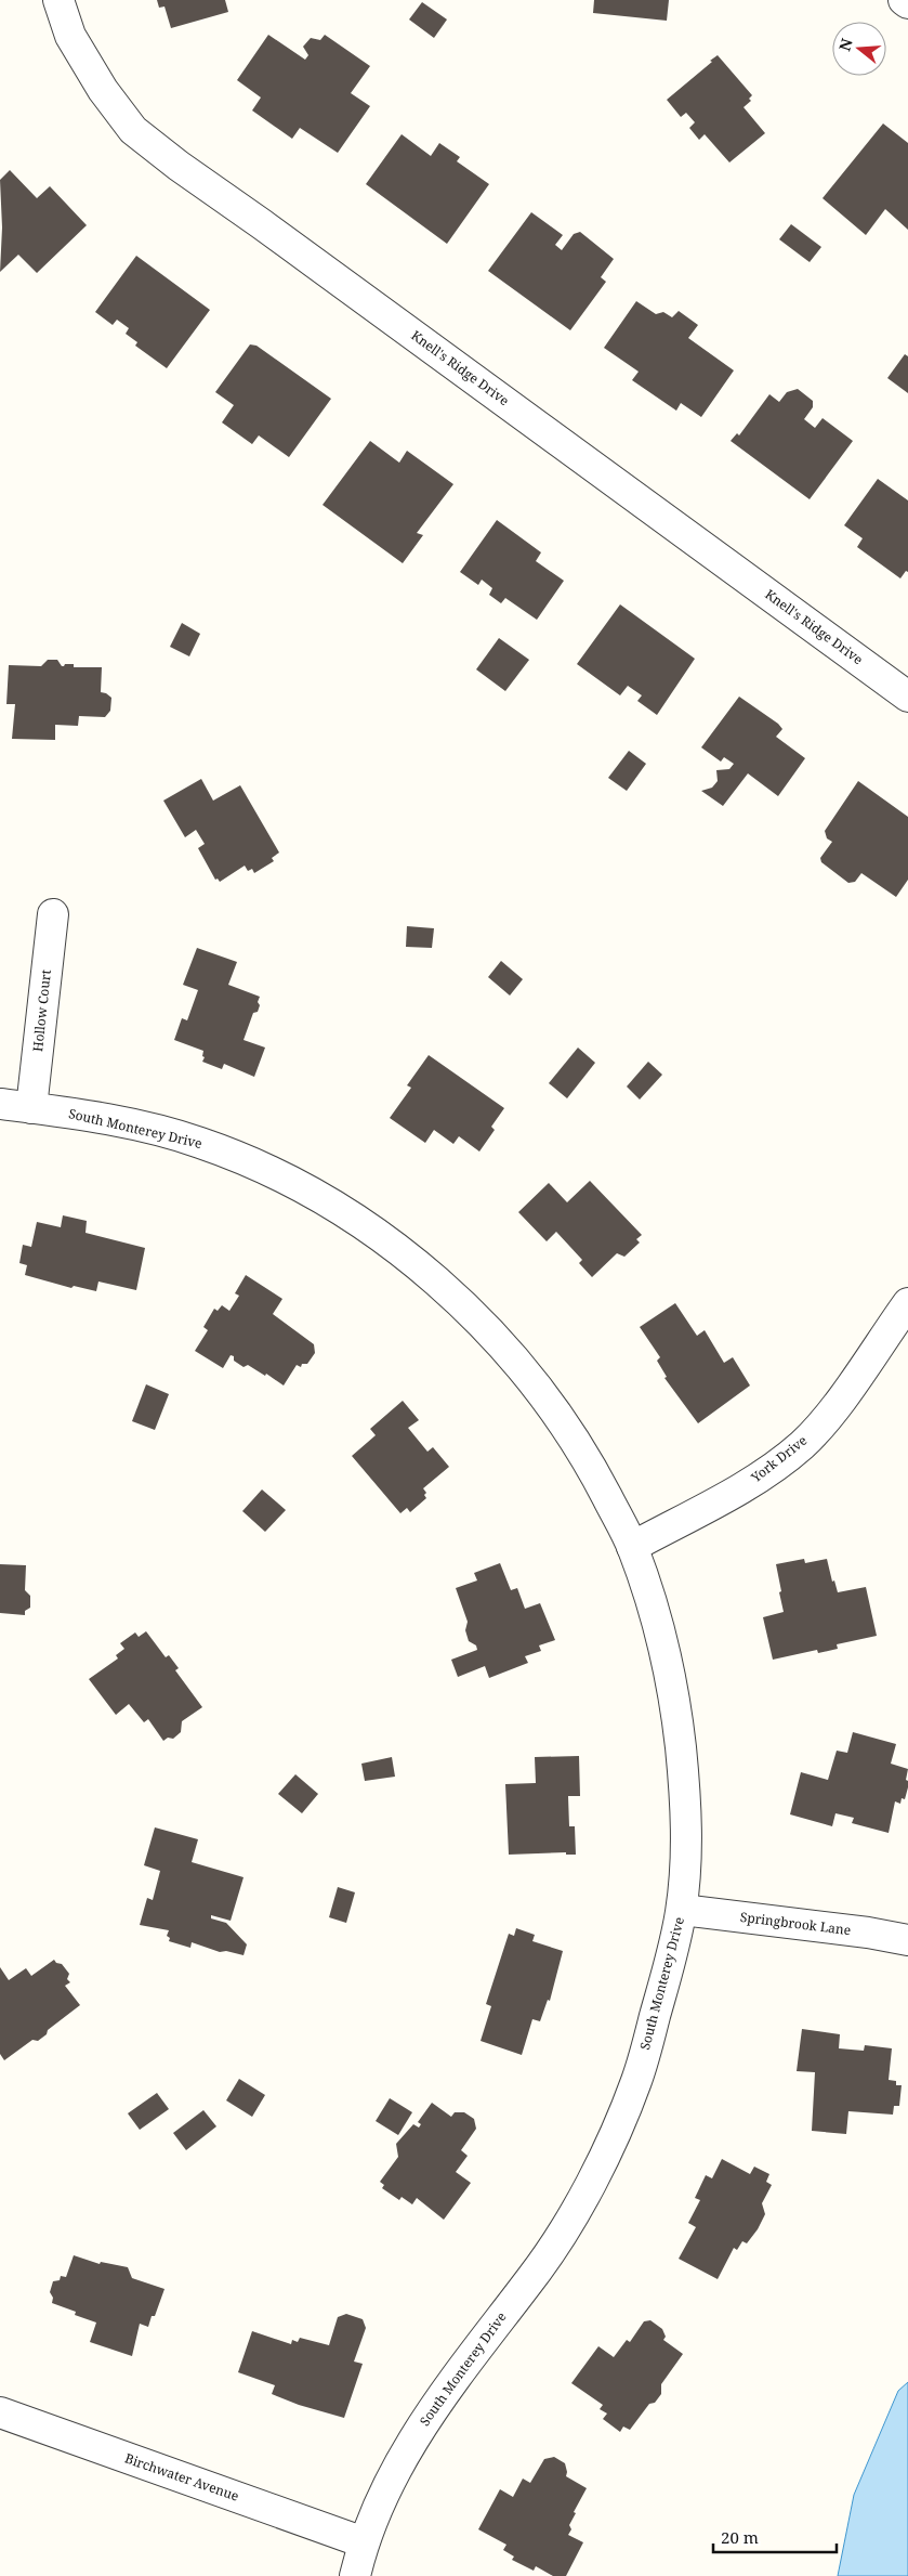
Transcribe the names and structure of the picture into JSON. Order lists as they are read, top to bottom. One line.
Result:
{"streets":{"street":["Knell's Ridge Drive","Hollow Court","South Monterey Drive","York Drive","Springbrook Lane","Birchwater Avenue"]},"crossings":[["Hollow Court","South Monterey Drive"],["South Monterey Drive","York Drive"],["South Monterey Drive","Springbrook Lane"],["South Monterey Drive","Birchwater Avenue"]],"scale_bar":"20 m","north":"left"}
